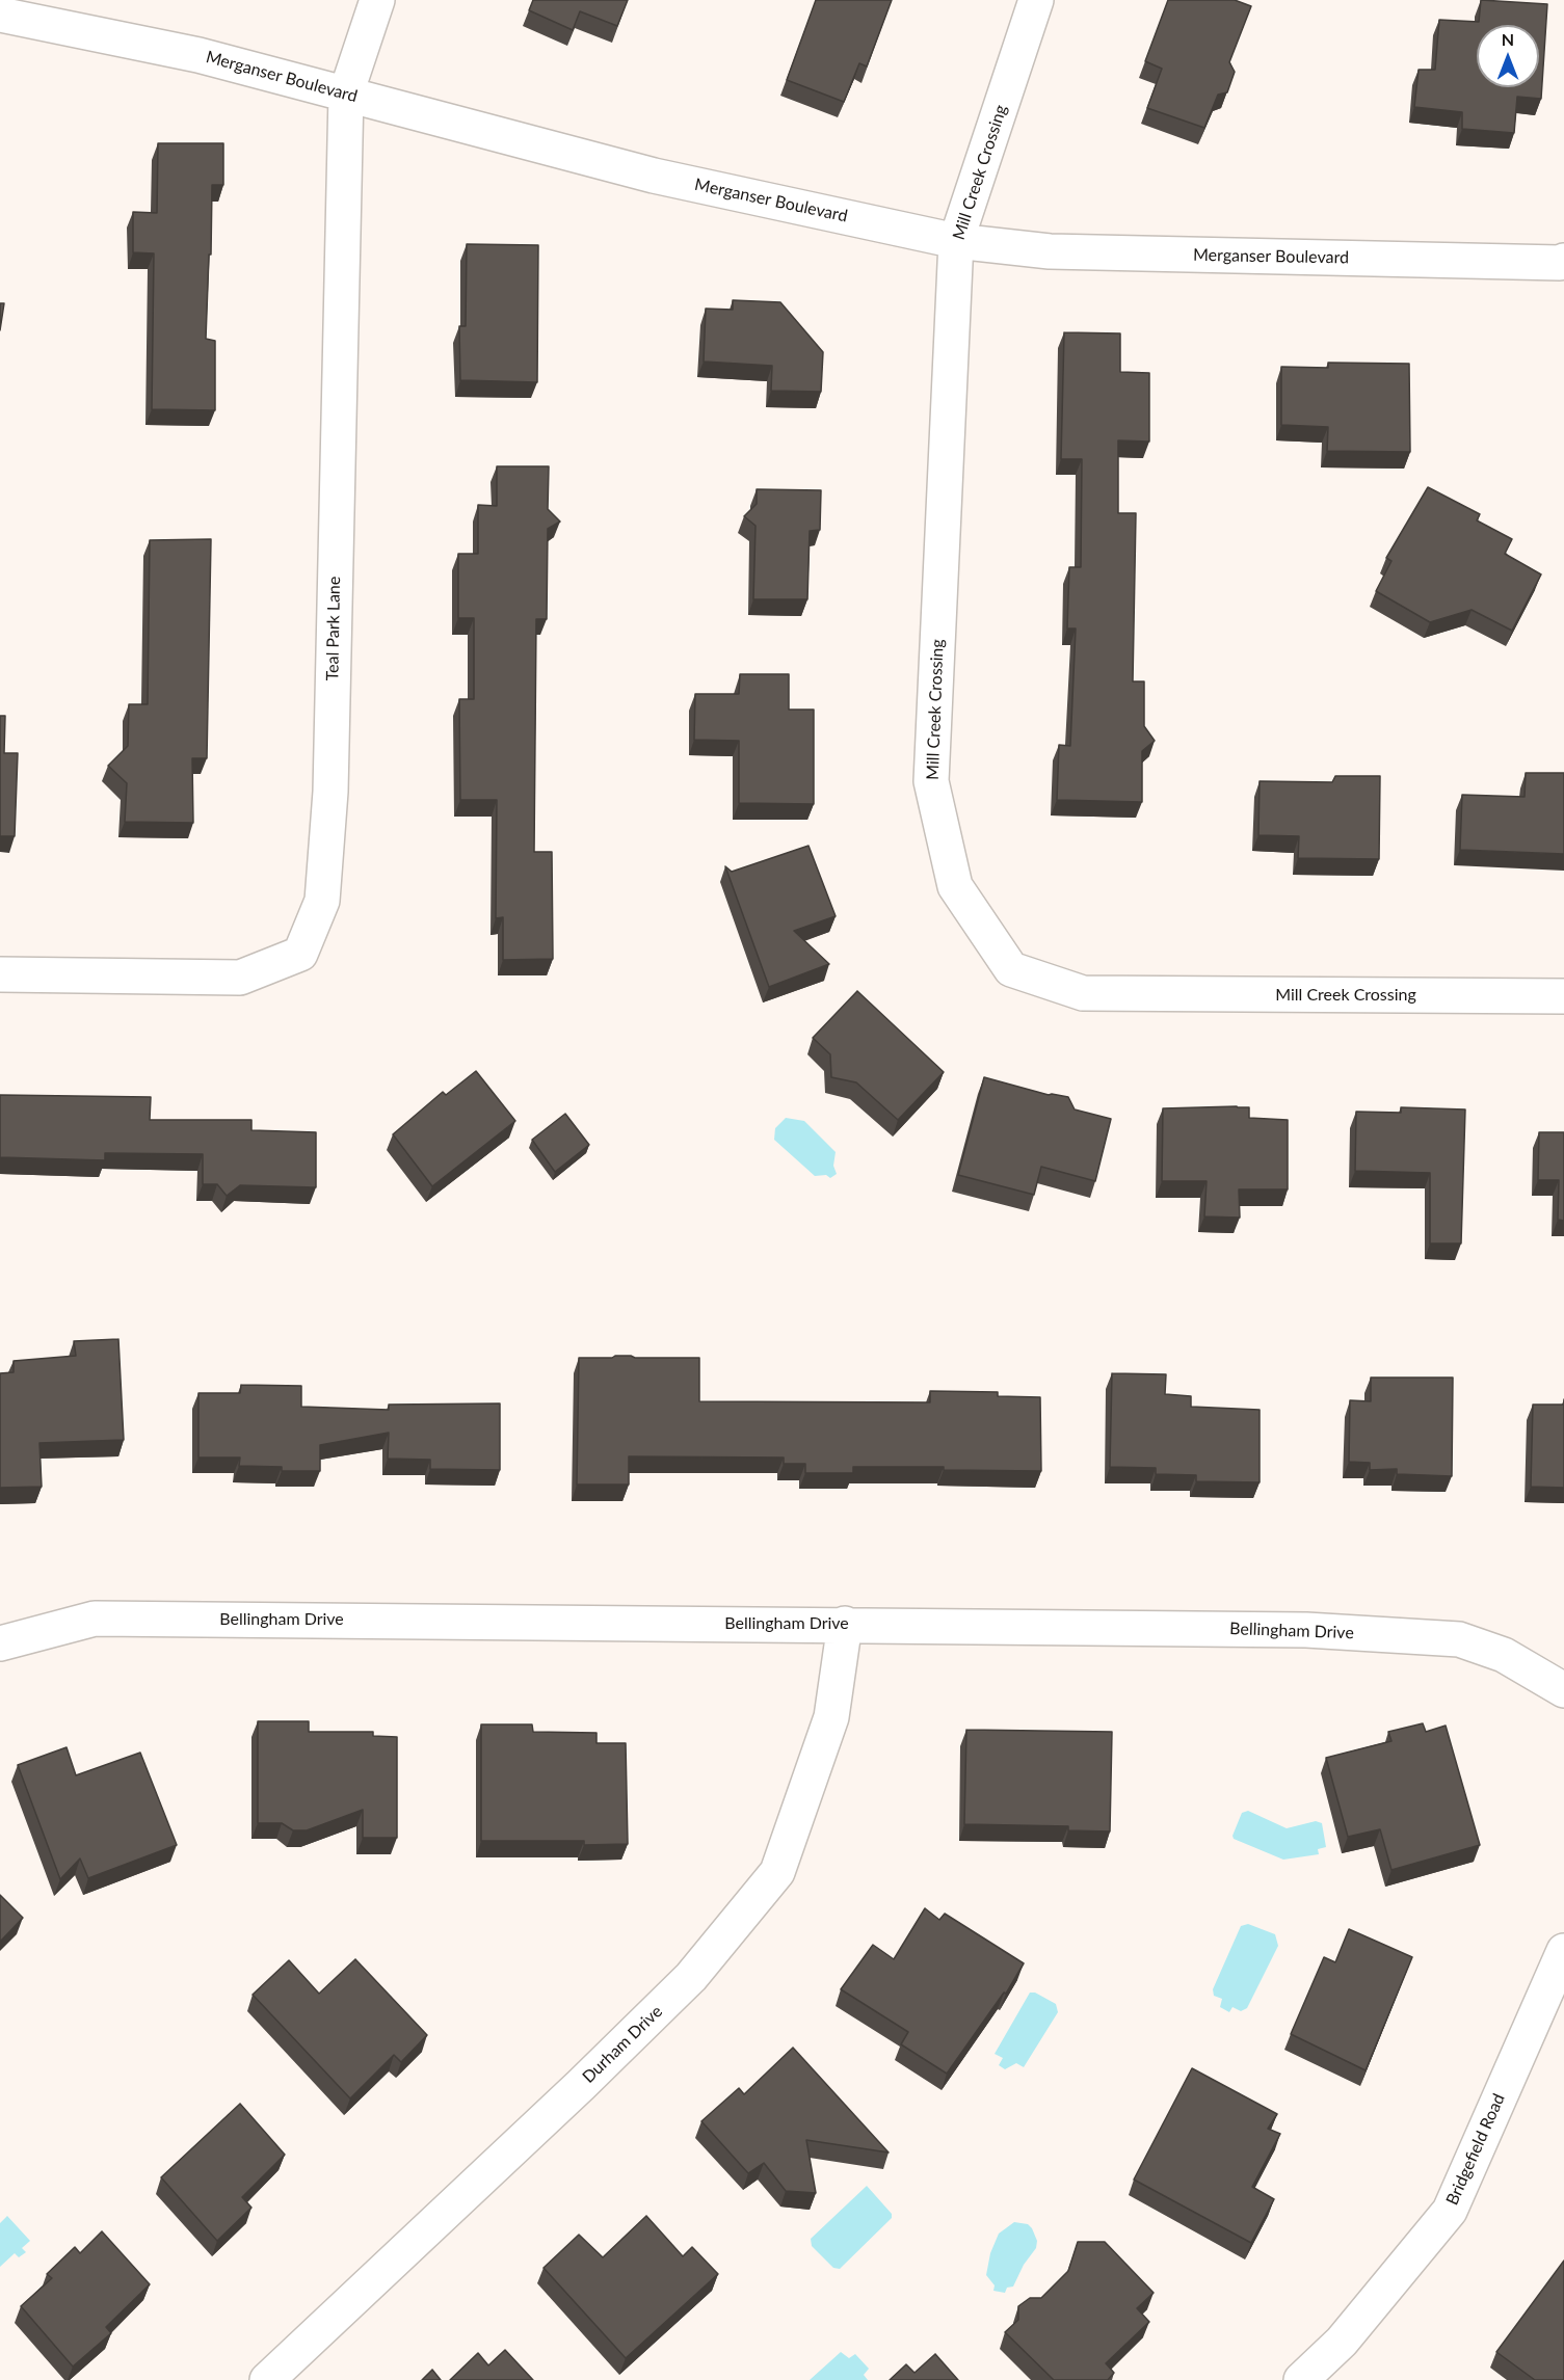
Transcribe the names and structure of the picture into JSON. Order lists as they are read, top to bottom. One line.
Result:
{"streets":{"street":["Merganser Boulevard","Mill Creek Crossing","Teal Park Lane","Bellingham Drive","Durham Drive","Bridgefield Road"]},"crossings":[["Merganser Boulevard","Mill Creek Crossing"],["Merganser Boulevard","Teal Park Lane"],["Bellingham Drive","Durham Drive"]],"north":"top"}
